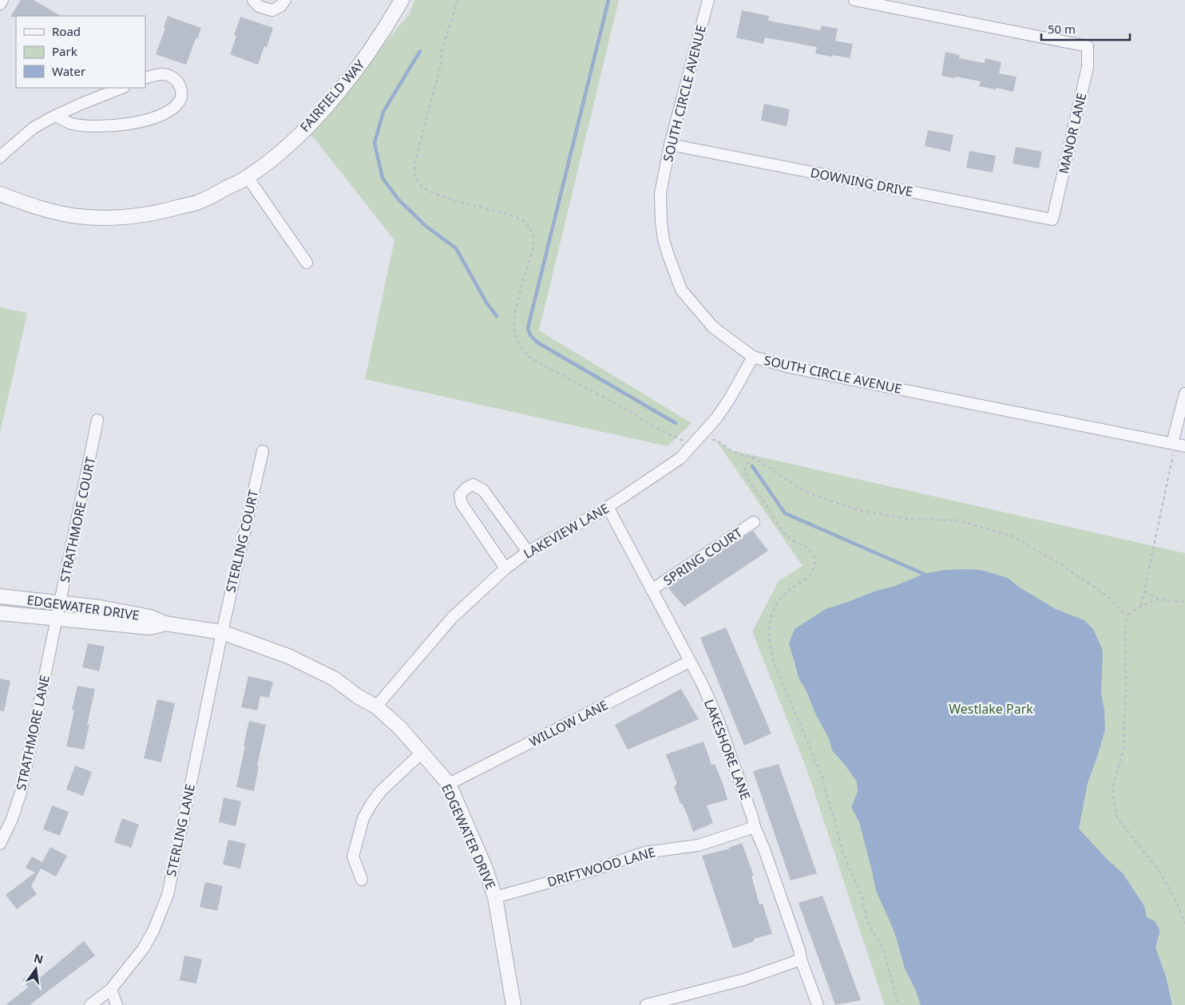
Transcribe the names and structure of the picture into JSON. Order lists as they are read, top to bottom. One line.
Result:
{"streets":{"street":["SOUTH CIRCLE AVENUE","FAIRFIELD WAY","MANOR LANE","DOWNING DRIVE","STRATHMORE COURT","LAKEVIEW LANE","STERLING COURT","SPRING COURT","EDGEWATER DRIVE","WILLOW LANE","STRATHMORE LANE","LAKESHORE LANE","STERLING LANE","DRIFTWOOD LANE"]},"crossings":[["SOUTH CIRCLE AVENUE","DOWNING DRIVE"],["SOUTH CIRCLE AVENUE","LAKEVIEW LANE"],["MANOR LANE","DOWNING DRIVE"],["STRATHMORE COURT","EDGEWATER DRIVE"],["STRATHMORE COURT","STRATHMORE LANE"],["LAKEVIEW LANE","EDGEWATER DRIVE"],["LAKEVIEW LANE","LAKESHORE LANE"],["STERLING COURT","EDGEWATER DRIVE"],["STERLING COURT","STERLING LANE"],["SPRING COURT","LAKESHORE LANE"],["EDGEWATER DRIVE","WILLOW LANE"],["EDGEWATER DRIVE","STRATHMORE LANE"],["EDGEWATER DRIVE","STERLING LANE"],["EDGEWATER DRIVE","DRIFTWOOD LANE"],["WILLOW LANE","LAKESHORE LANE"],["LAKESHORE LANE","DRIFTWOOD LANE"]],"parks":["Westlake Park"],"legend":["Road","Park","Water"],"scale_bar":"50 m","north":"top"}
